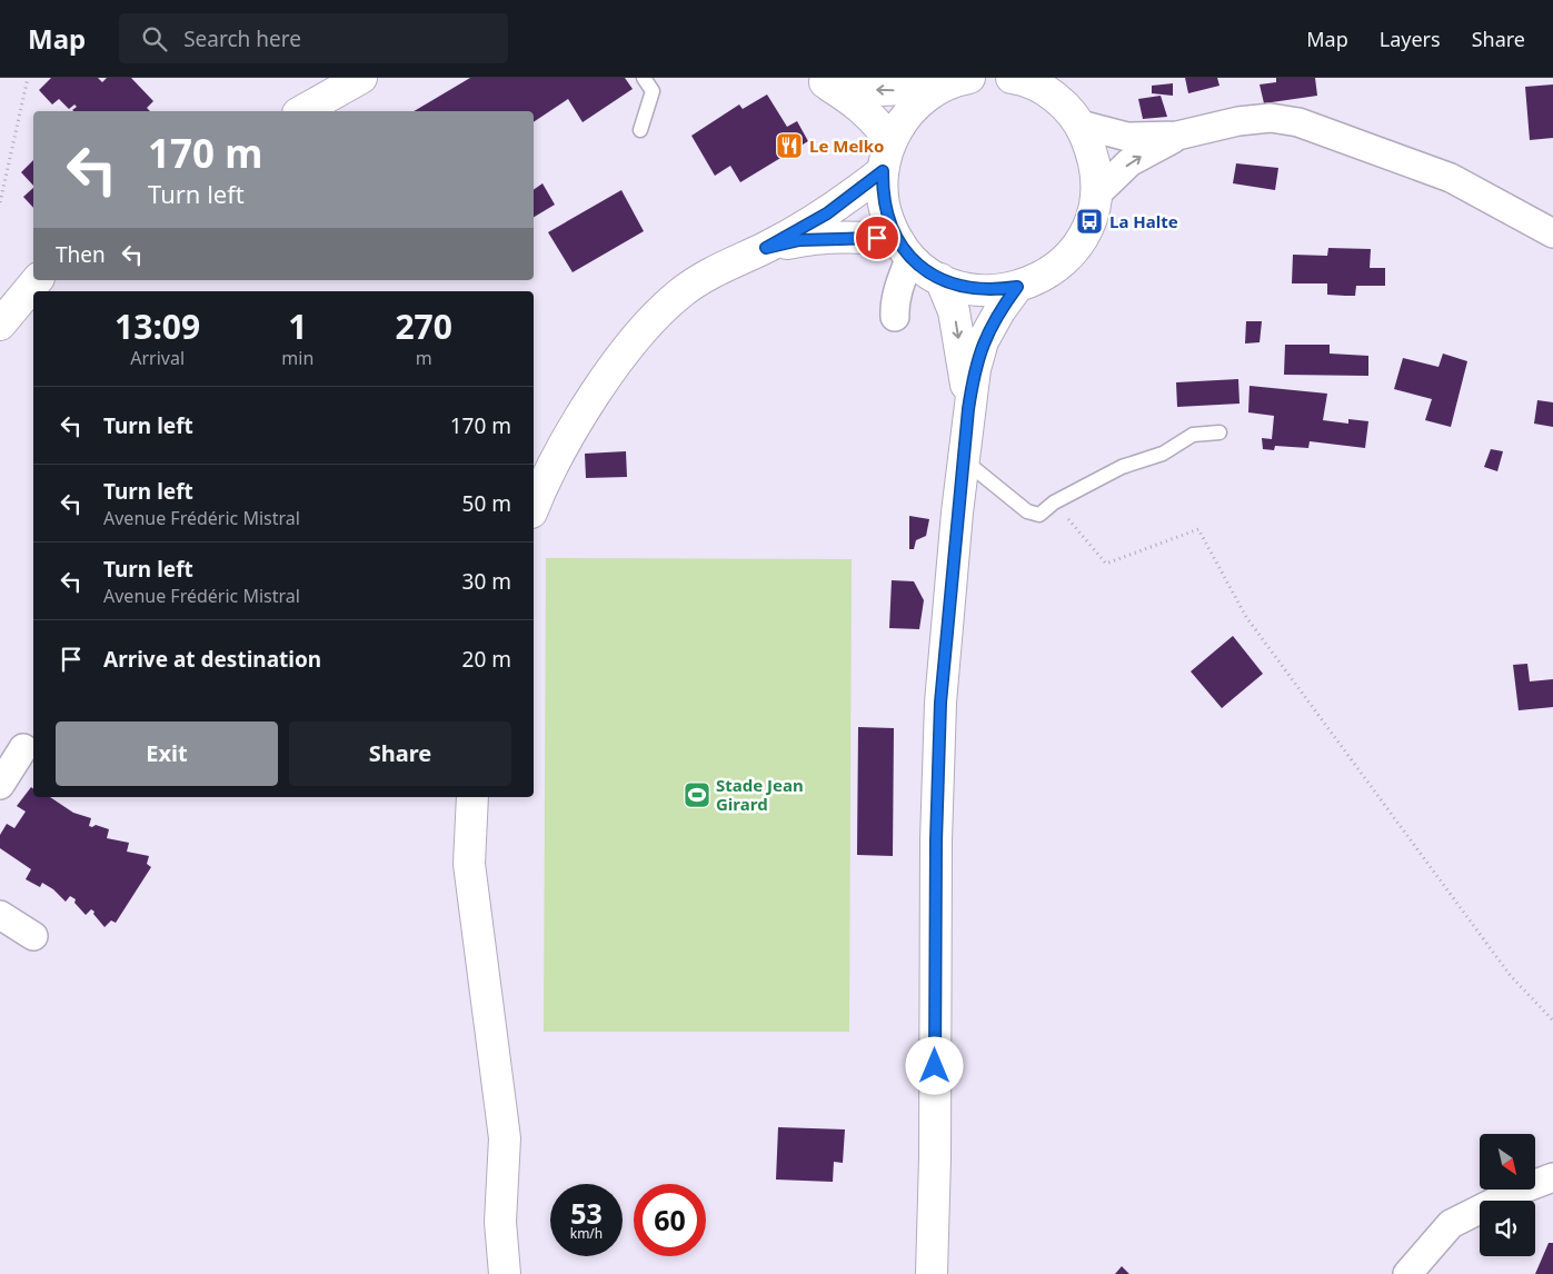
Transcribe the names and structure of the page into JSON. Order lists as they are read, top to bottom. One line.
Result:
{"places":{"restaurant":["Le Melko"],"bus stop":["La Halte"],"sports":["Stade Jean Girard"]},"north":"bottom right","page":{"header":"Map","search":"Search here","nav":["Map","Layers","Share"],"turn":["170 m","Turn left"],"then":"Then","eta":["13:09","Arrival","1","min","270","m"],"list":[{"name":"Turn left","value":"170 m"},{"name":"Turn left","note":"Avenue Frédéric Mistral","value":"50 m"},{"name":"Turn left","note":"Avenue Frédéric Mistral","value":"30 m"},{"name":"Arrive at destination","value":"20 m"}],"buttons":["Exit","Share"],"speed":"53 km/h","limit":"60"}}
